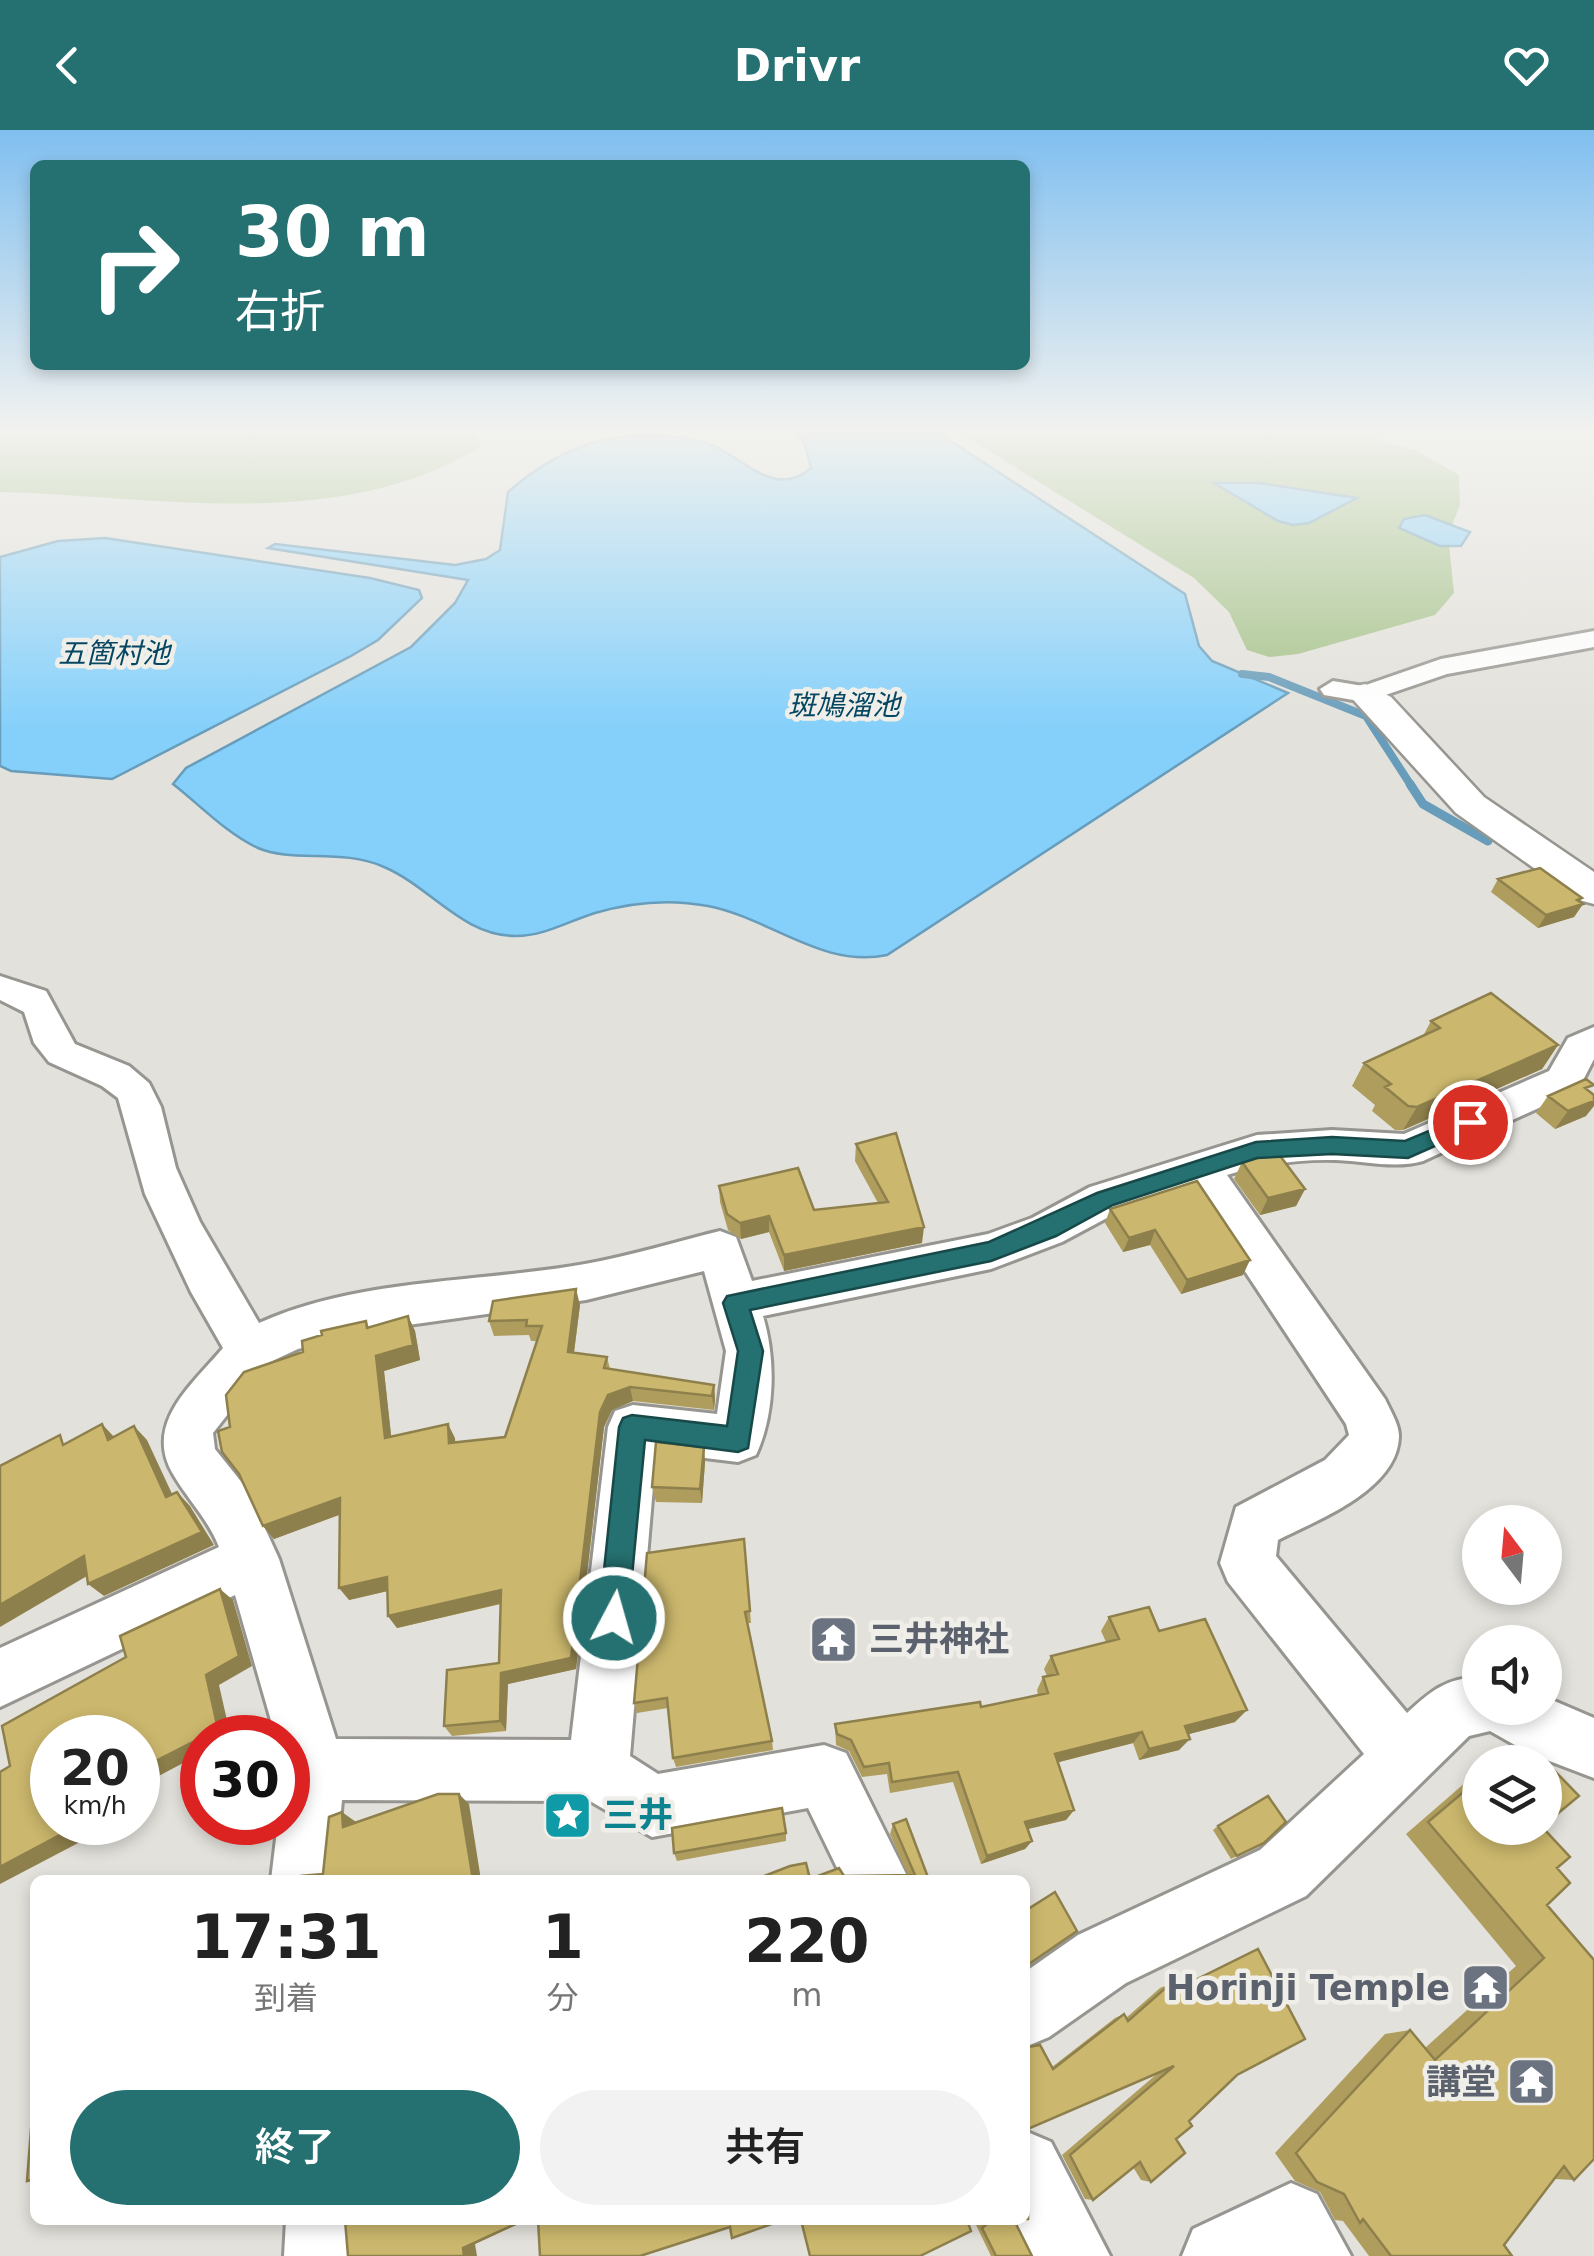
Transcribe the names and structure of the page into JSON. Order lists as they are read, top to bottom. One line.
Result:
{"water":["五箇村池","斑鳩溜池"],"places":{"temple":["三井神社","Horinji Temple","講堂"],"place":["三井"]},"north":"top","page":{"header":"Drivr","turn":["30 m","右折"],"speed":"20 km/h","limit":"30","eta":["17:31","到着","1","分","220","m"],"buttons":["終了","共有"]}}
